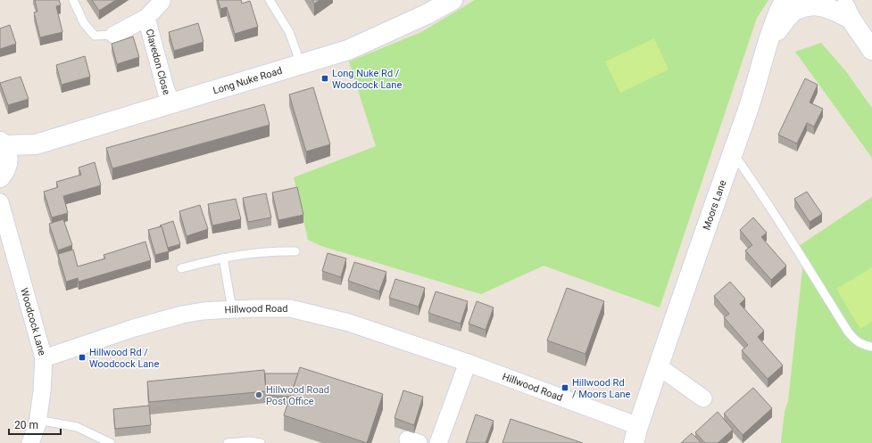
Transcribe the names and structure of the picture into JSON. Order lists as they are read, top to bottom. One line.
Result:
{"streets":{"street":["Clavedon Close","Long Nuke Road","Moors Lane","Hillwood Road","Woodcock Lane"]},"crossings":[["Clavedon Close","Long Nuke Road"],["Moors Lane","Hillwood Road"],["Hillwood Road","Woodcock Lane"]],"places":{"transit":["Long Nuke Rd / Woodcock Lane","Hillwood Rd / Woodcock Lane","Hillwood Rd / Moors Lane"],"other":["Hillwood Road Post Office"]},"scale_bar":"20 m"}
